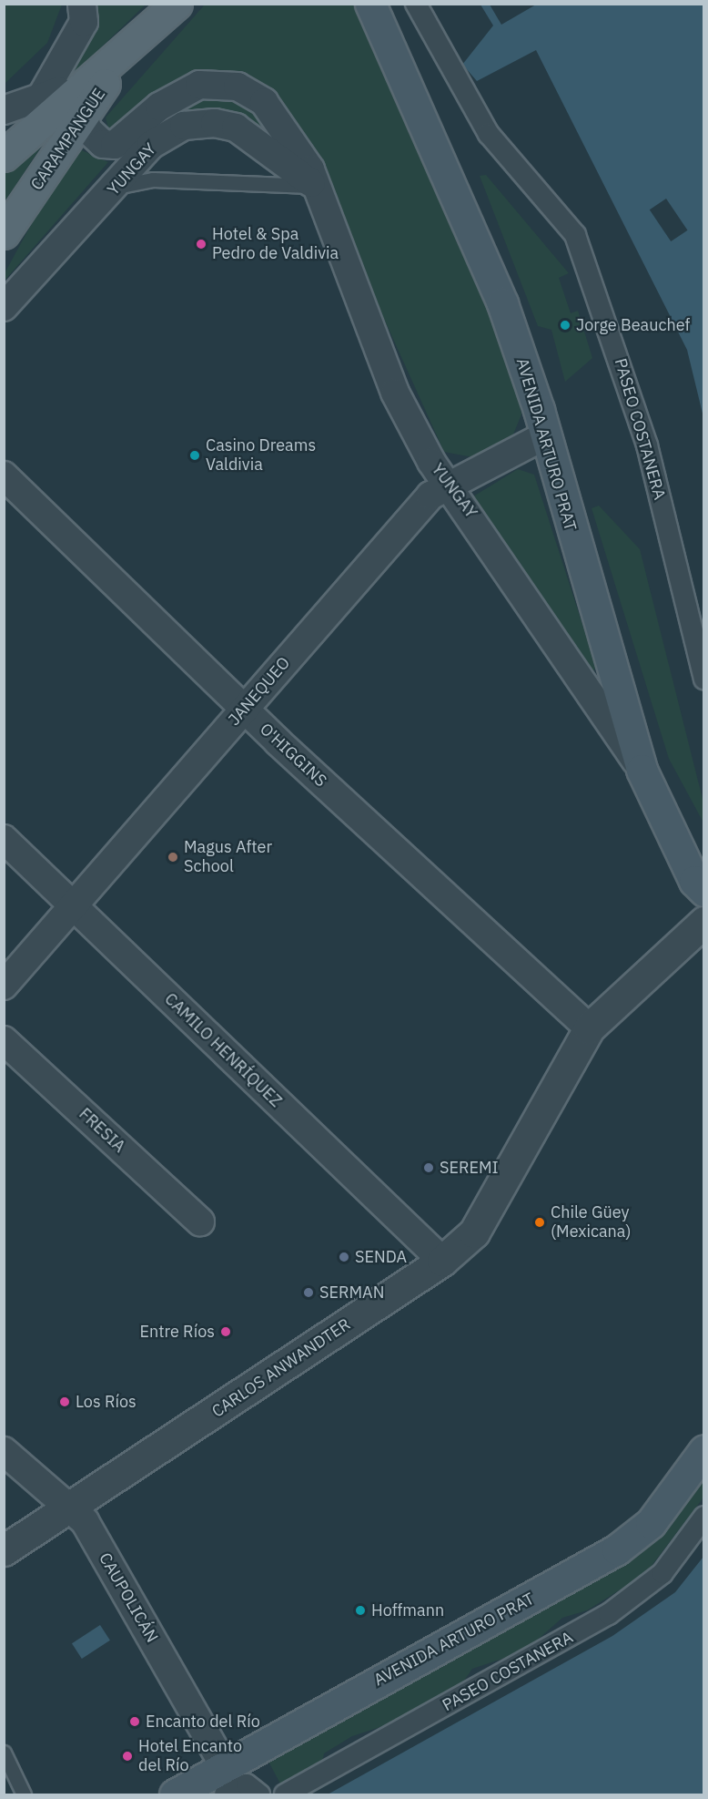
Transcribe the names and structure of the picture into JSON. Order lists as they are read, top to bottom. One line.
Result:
{"streets":{"main road":["CARAMPANGUE","AVENIDA ARTURO PRAT"],"street":["YUNGAY","PASEO COSTANERA","JANEQUEO","O'HIGGINS","CAMILO HENRÍQUEZ","FRESIA","CARLOS ANWANDTER","CAUPOLICÁN"]},"crossings":[["CARAMPANGUE","YUNGAY"],["YUNGAY","AVENIDA ARTURO PRAT"],["YUNGAY","JANEQUEO"],["AVENIDA ARTURO PRAT","JANEQUEO"],["AVENIDA ARTURO PRAT","CAUPOLICÁN"],["JANEQUEO","O'HIGGINS"],["JANEQUEO","CAMILO HENRÍQUEZ"],["O'HIGGINS","CARLOS ANWANDTER"],["CAMILO HENRÍQUEZ","CARLOS ANWANDTER"],["CARLOS ANWANDTER","CAUPOLICÁN"]],"places":["Hotel & Spa Pedro de Valdivia","Jorge Beauchef","Casino Dreams Valdivia","Magus After School","SEREMI","Chile Güey (Mexicana)","SENDA","SERMAN","Entre Ríos","Los Ríos","Hoffmann","Encanto del Río","Hotel Encanto del Río"]}
